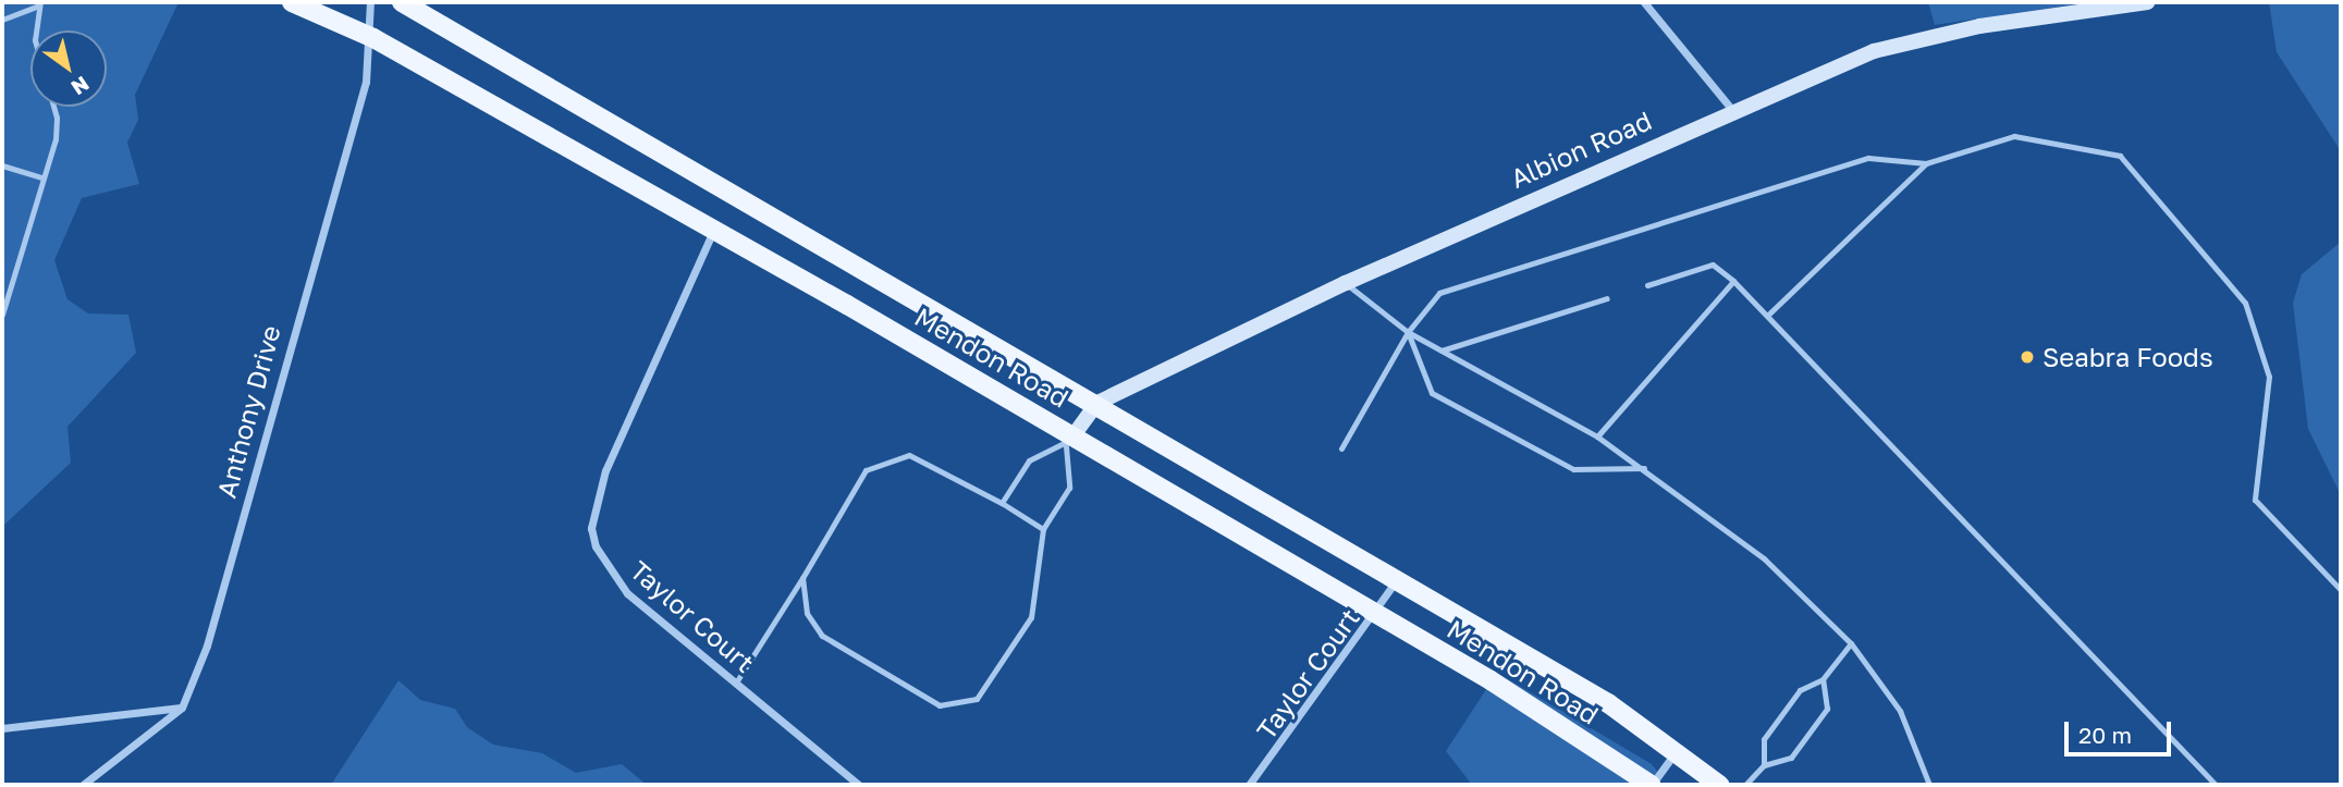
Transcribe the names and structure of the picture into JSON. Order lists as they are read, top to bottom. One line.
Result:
{"streets":{"main road":["Mendon Road"],"street":["Albion Road","Anthony Drive","Taylor Court"]},"crossings":[["Albion Road","Mendon Road"],["Mendon Road","Anthony Drive"],["Mendon Road","Taylor Court"]],"places":["Seabra Foods"],"scale_bar":"20 m","north":"bottom right"}
